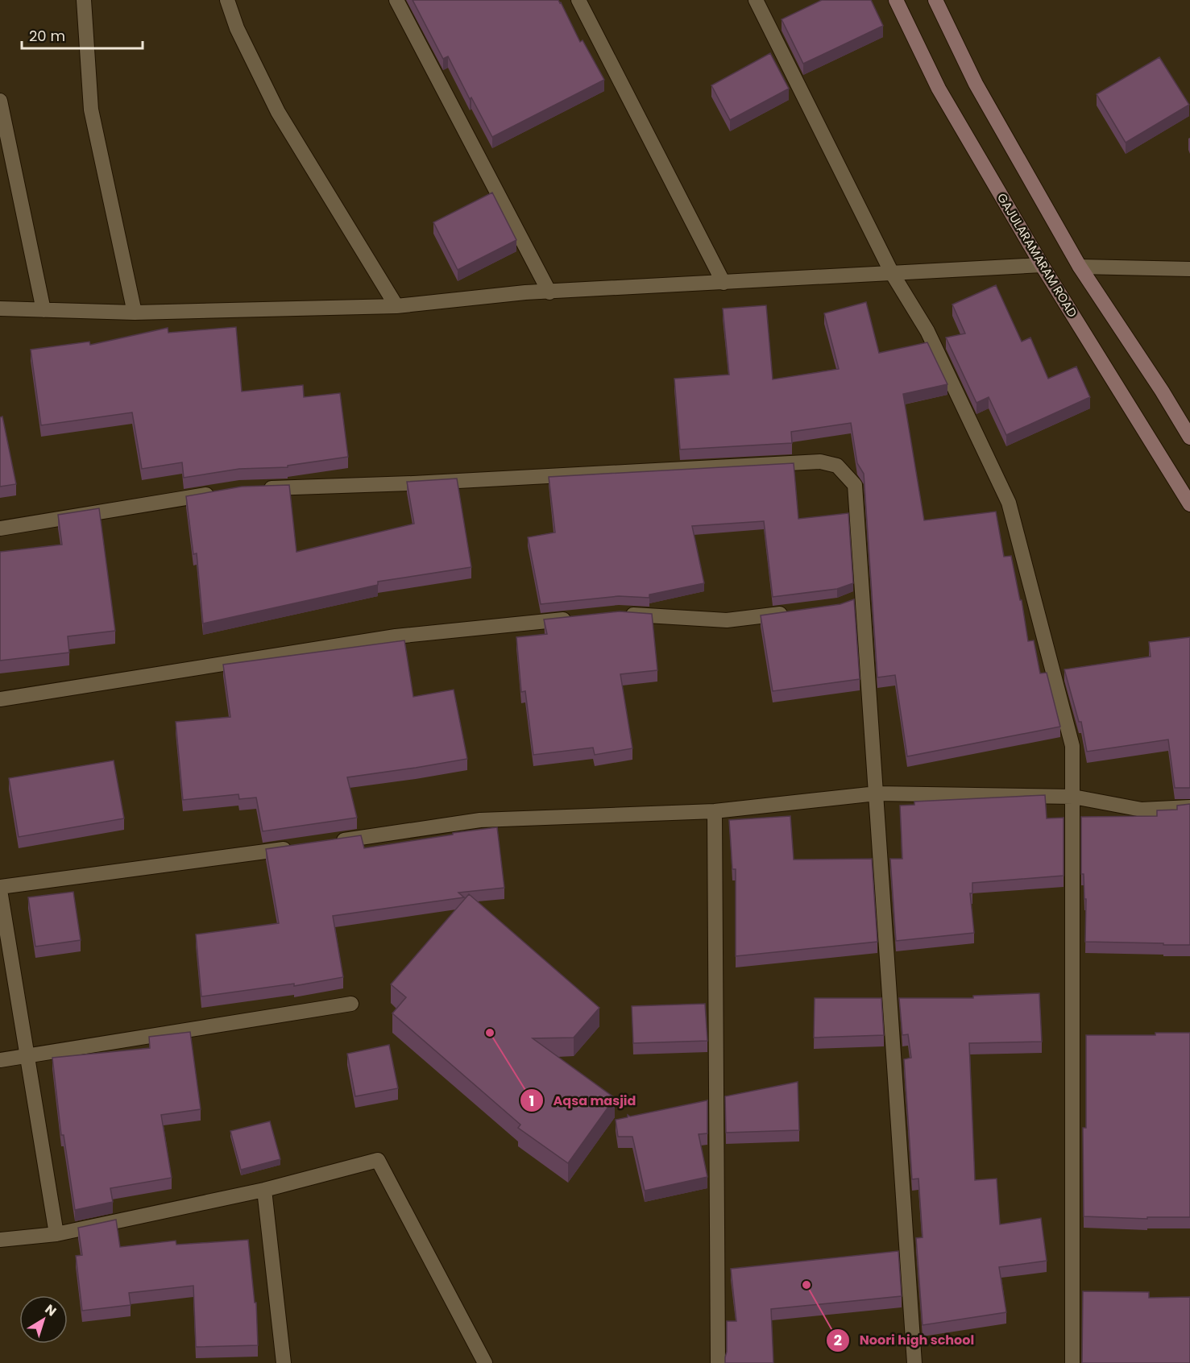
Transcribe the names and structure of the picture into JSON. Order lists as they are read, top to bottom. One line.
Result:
{"streets":{"main road":["GAJULARAMARAM ROAD"]},"places":["Aqsa masjid","Noori high school"],"scale_bar":"20 m","north":"top right"}
